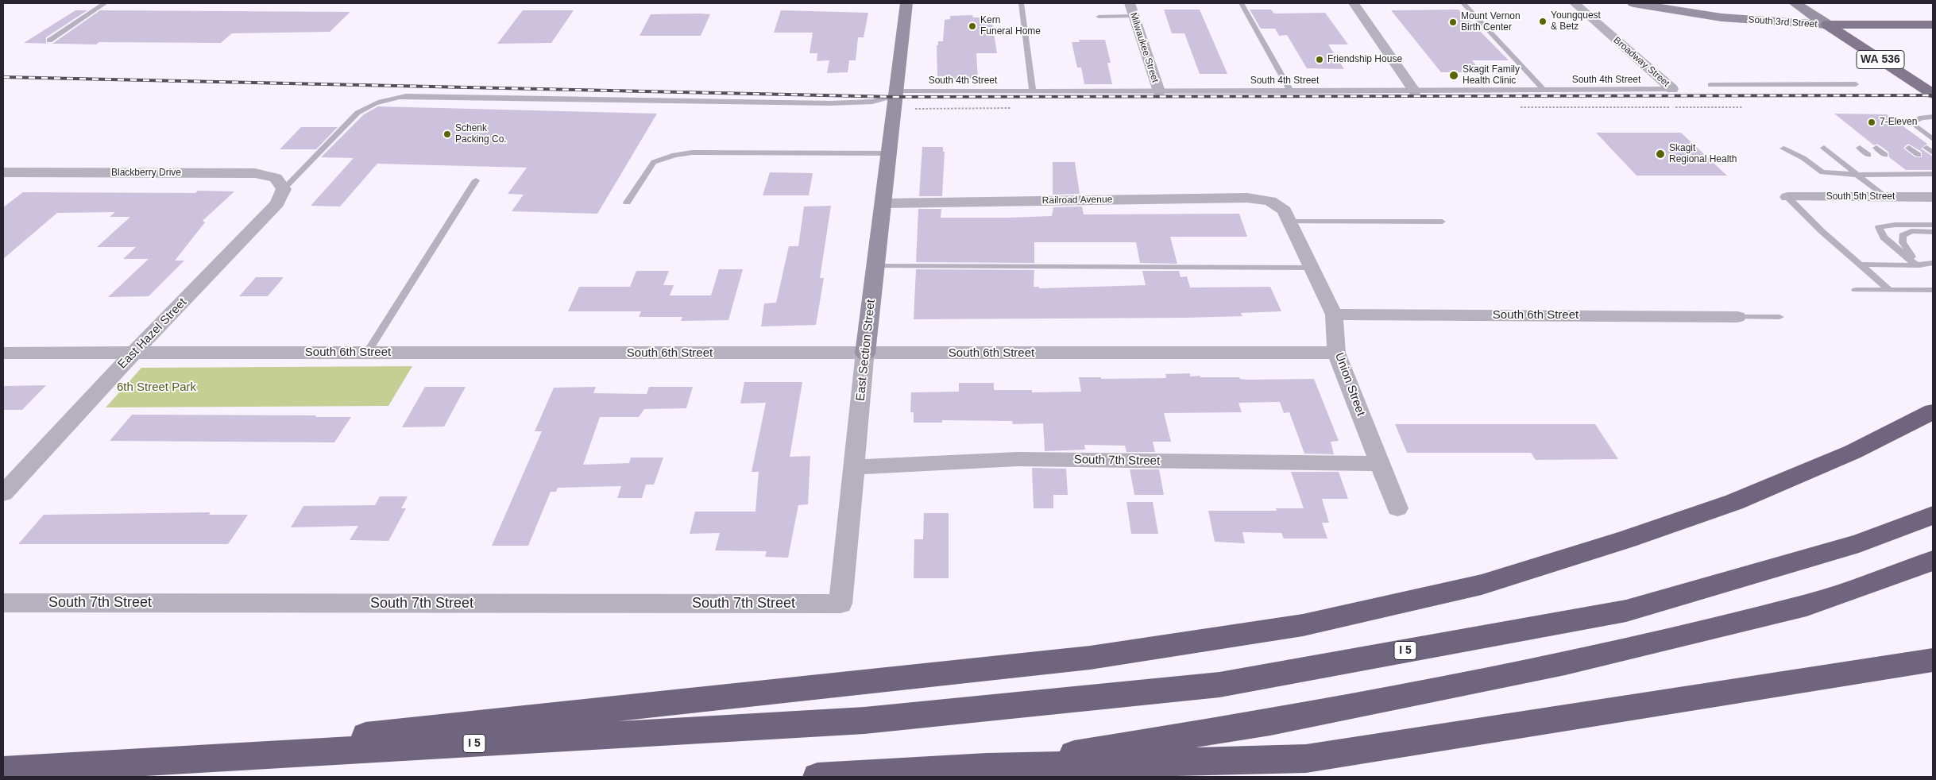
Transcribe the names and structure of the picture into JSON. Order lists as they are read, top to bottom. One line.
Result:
{"streets":{"highway":["I 5"],"main road":["South 3rd Street","WA 536"],"street":["Milwaukee Street","Broadway Street","Blackberry Drive","South 5th Street","Railroad Avenue","South 6th Street","East Hazel Street","East Section Street","Union Street","South 7th Street"],"lane":["South 4th Street"]},"crossings":[["South 3rd Street","WA 536"],["Milwaukee Street","South 4th Street"],["Broadway Street","South 4th Street"],["South 4th Street","Blackberry Drive"],["South 4th Street","East Hazel Street"],["South 4th Street","East Section Street"],["Blackberry Drive","East Hazel Street"],["Railroad Avenue","East Section Street"],["Railroad Avenue","Union Street"],["South 6th Street","East Hazel Street"],["South 6th Street","East Section Street"],["South 6th Street","Union Street"],["East Section Street","South 7th Street"],["Union Street","South 7th Street"]],"parks":["6th Street Park"],"places":["Youngquest & Betz","Mount Vernon Birth Center","Kern Funeral Home","Friendship House","Skagit Family Health Clinic","7-Eleven","Schenk Packing Co.","Skagit Regional Health"]}
